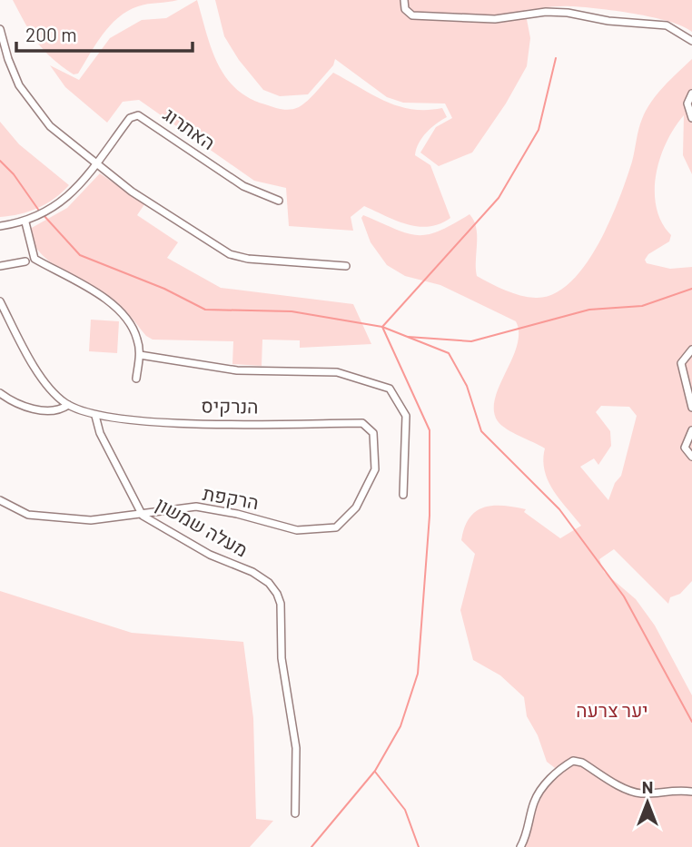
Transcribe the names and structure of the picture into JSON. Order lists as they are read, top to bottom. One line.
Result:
{"streets":{"street":["האתרוג","הנרקיס","הרקפת","מעלה שמשון"]},"crossings":[["הנרקיס","הרקפת"],["הנרקיס","מעלה שמשון"],["הרקפת","מעלה שמשון"]],"parks":["יער צרעה"],"scale_bar":"200 m","north":"top"}
